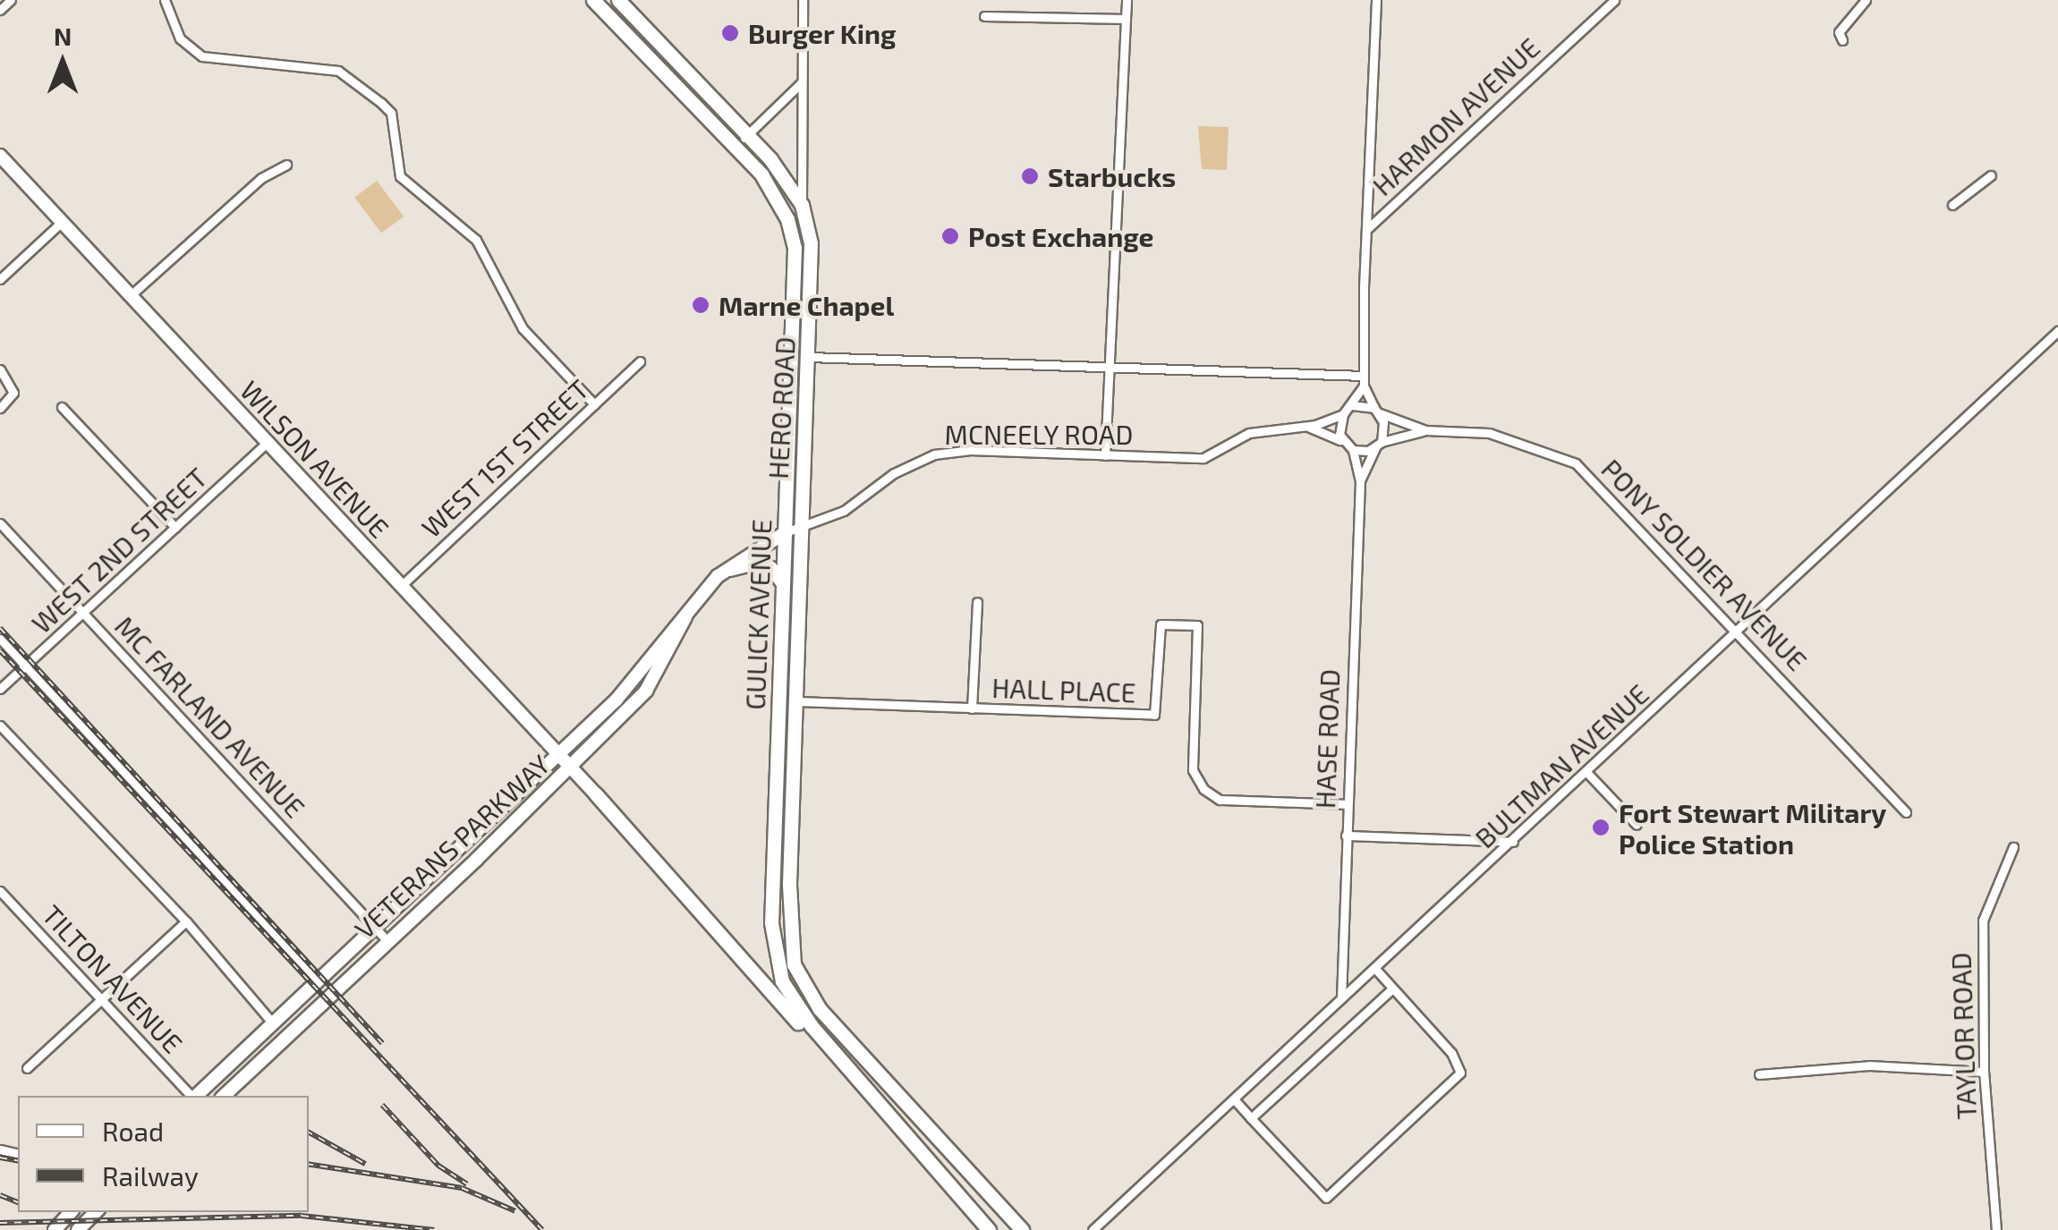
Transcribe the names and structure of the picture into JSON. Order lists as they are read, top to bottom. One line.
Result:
{"streets":{"main road":["HERO ROAD","WILSON AVENUE","GULICK AVENUE","VETERANS PARKWAY"],"street":["HARMON AVENUE","MCNEELY ROAD","WEST 1ST STREET","WEST 2ND STREET","PONY SOLDIER AVENUE","HALL PLACE","MC FARLAND AVENUE","HASE ROAD","BULTMAN AVENUE","TILTON AVENUE","TAYLOR ROAD"]},"crossings":[["HERO ROAD","MCNEELY ROAD"],["HERO ROAD","HALL PLACE"],["MCNEELY ROAD","GULICK AVENUE"],["MCNEELY ROAD","VETERANS PARKWAY"],["WEST 1ST STREET","WILSON AVENUE"],["WILSON AVENUE","WEST 2ND STREET"],["WILSON AVENUE","VETERANS PARKWAY"],["WEST 2ND STREET","MC FARLAND AVENUE"],["PONY SOLDIER AVENUE","BULTMAN AVENUE"],["GULICK AVENUE","VETERANS PARKWAY"],["HALL PLACE","HASE ROAD"],["MC FARLAND AVENUE","VETERANS PARKWAY"],["HASE ROAD","BULTMAN AVENUE"]],"places":["Burger King","Starbucks","Post Exchange","Marne Chapel","Fort Stewart Military Police Station"],"legend":["Road","Railway"],"north":"top"}
